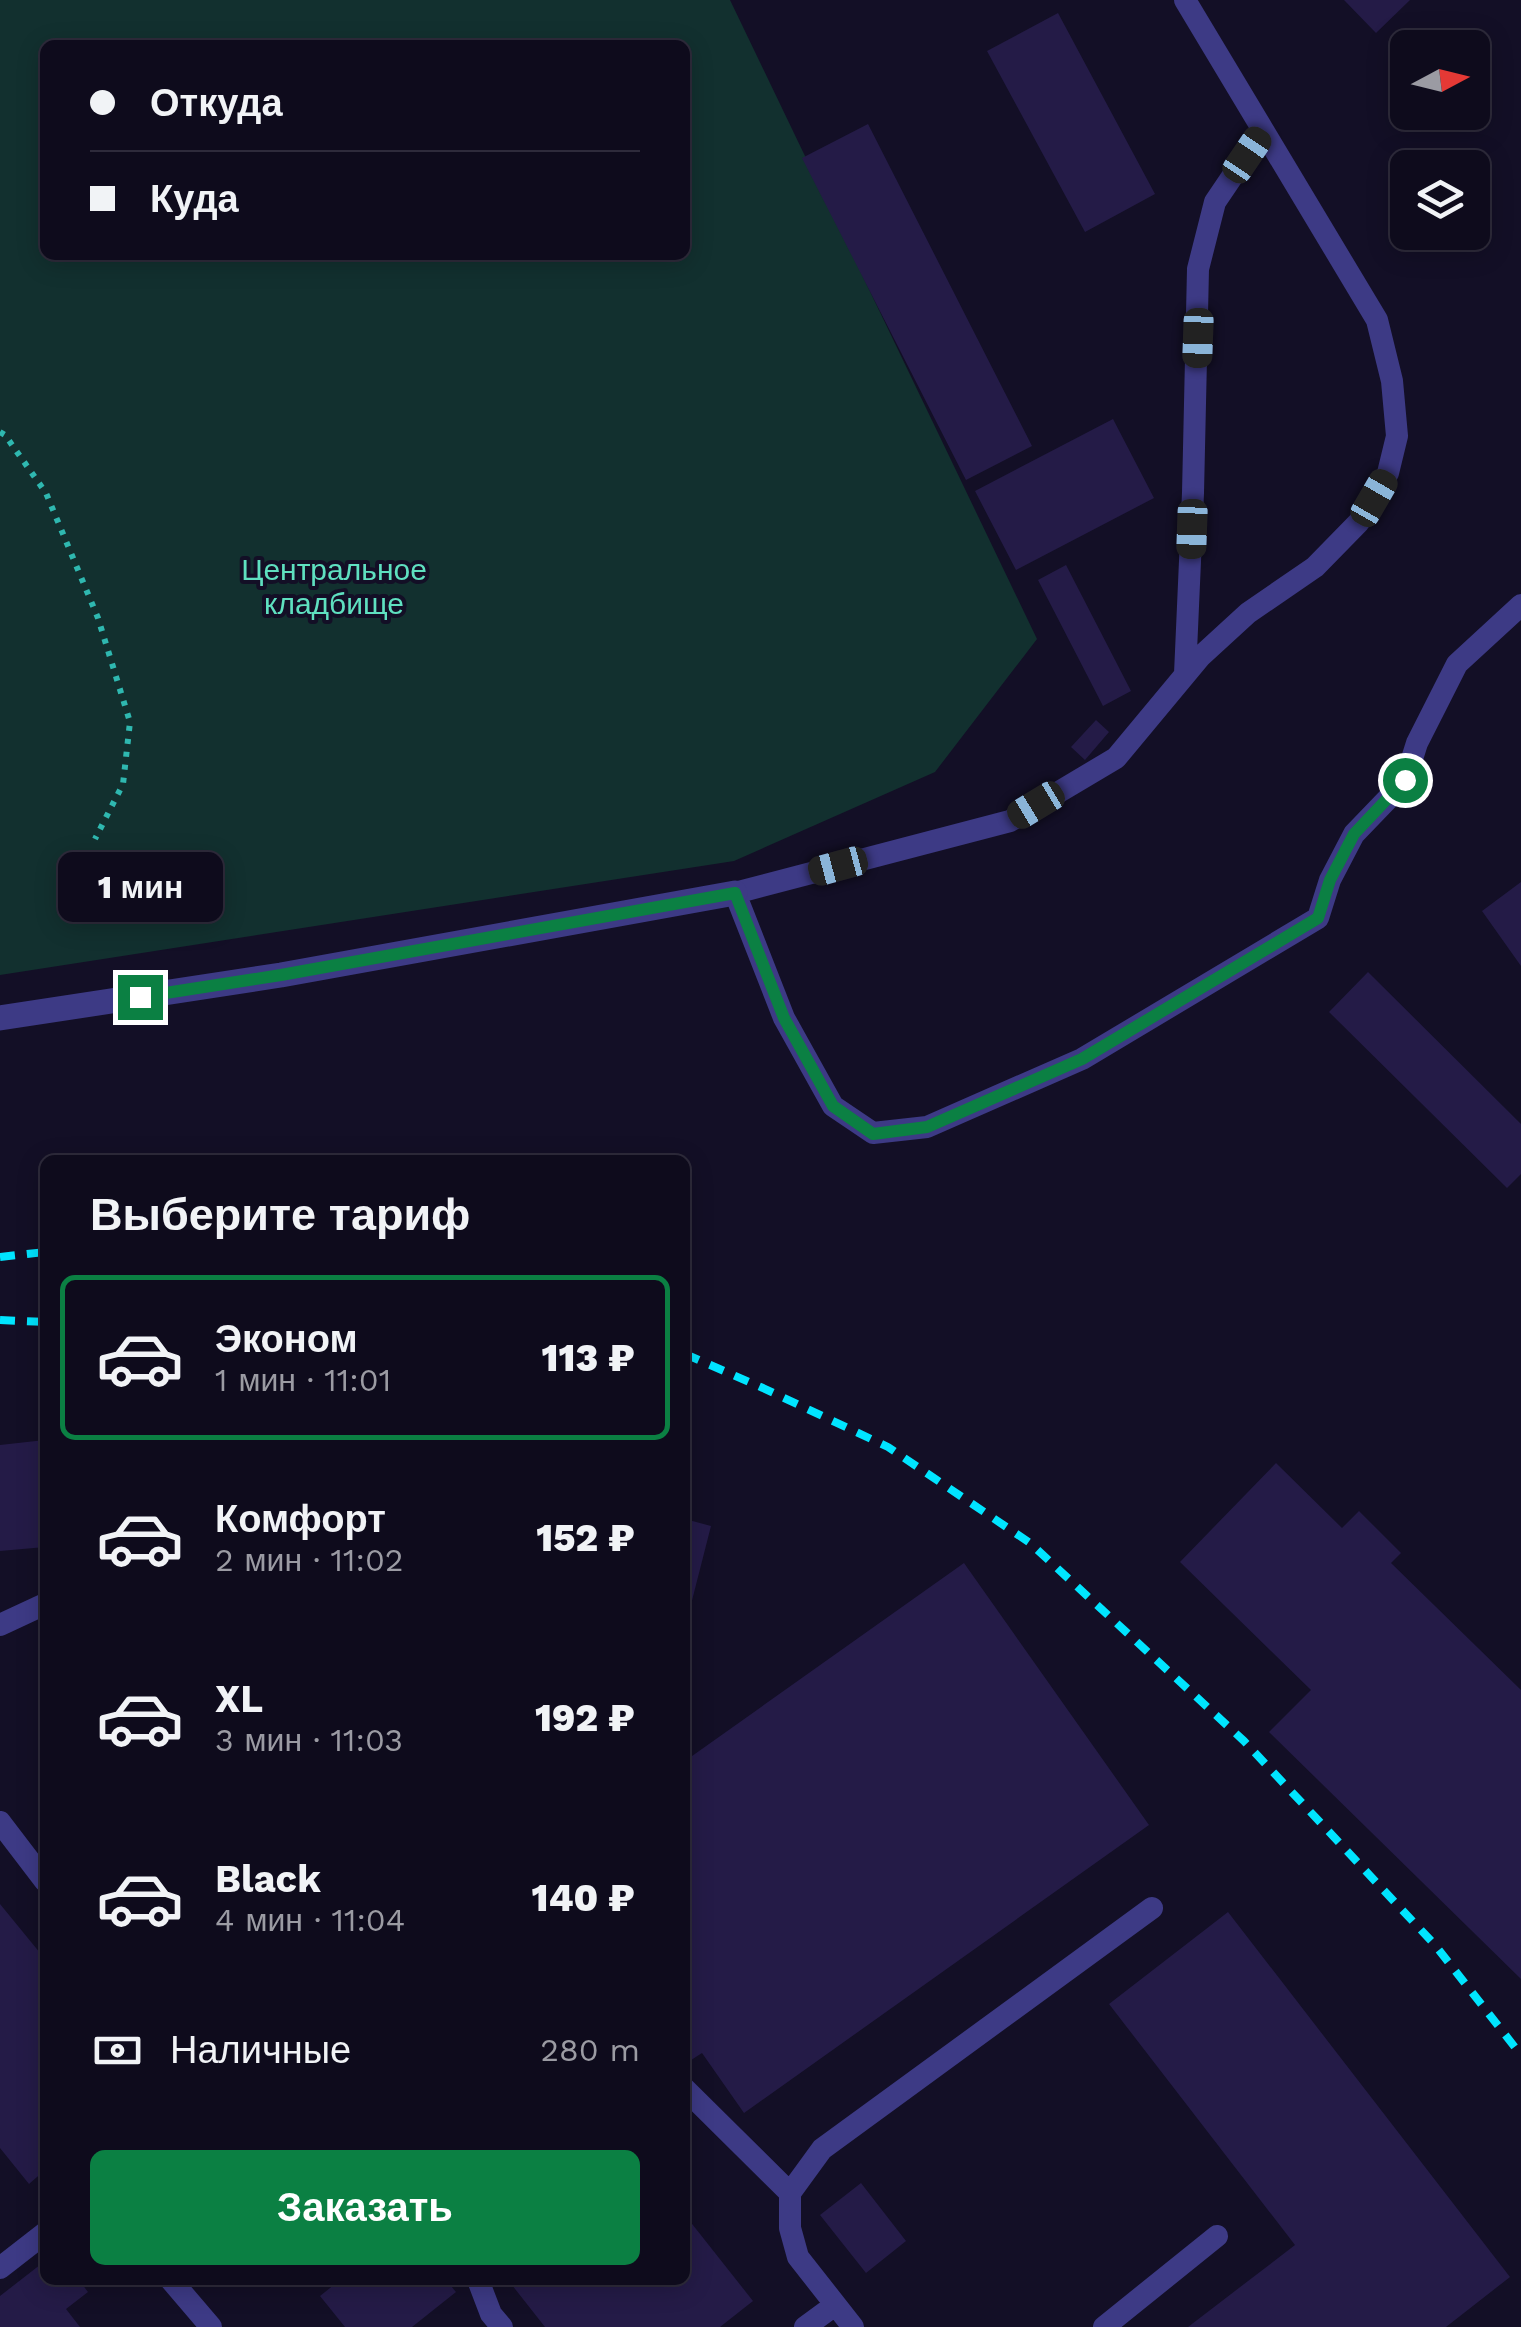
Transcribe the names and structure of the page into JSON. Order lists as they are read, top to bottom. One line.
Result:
{"parks":["Центральное кладбище"],"north":"right","page":{"banner":["Откуда","Куда"],"bubble":"1 мин","heading":"Выберите тариф","list":[{"name":"Эконом","note":"1 мин · 11:01","value":"113 ₽"},{"name":"Комфорт","note":"2 мин · 11:02","value":"152 ₽"},{"name":"XL","note":"3 мин · 11:03","value":"192 ₽"},{"name":"Black","note":"4 мин · 11:04","value":"140 ₽"}],"pay":["Наличные","280 m"],"buttons":"Заказать"}}
